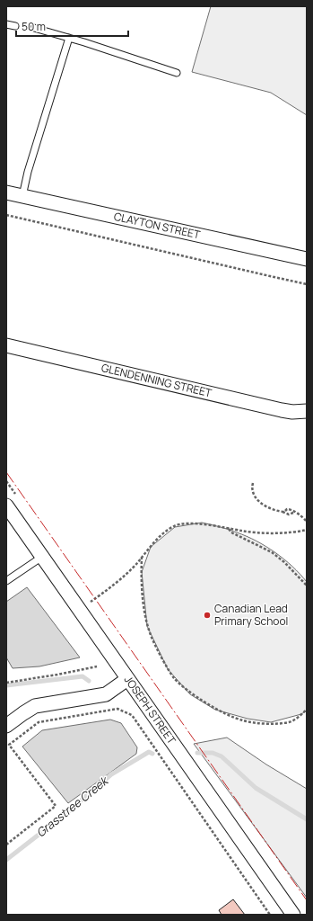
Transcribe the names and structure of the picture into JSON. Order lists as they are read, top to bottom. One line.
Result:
{"streets":{"street":["CLAYTON STREET","GLENDENNING STREET","JOSEPH STREET"]},"water":["Grasstree Creek"],"places":["Canadian Lead Primary School"],"scale_bar":"50 m"}
